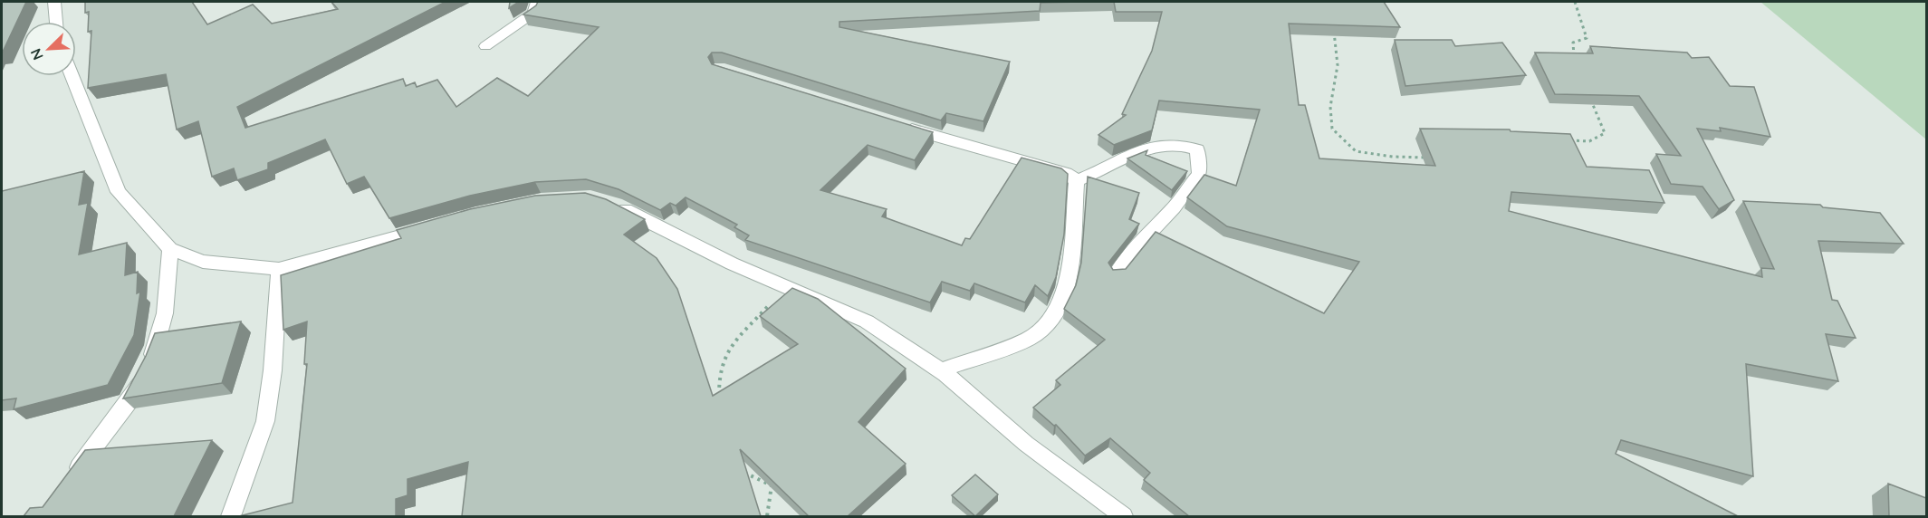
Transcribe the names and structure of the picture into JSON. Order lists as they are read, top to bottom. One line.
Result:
{"north":"bottom left"}
